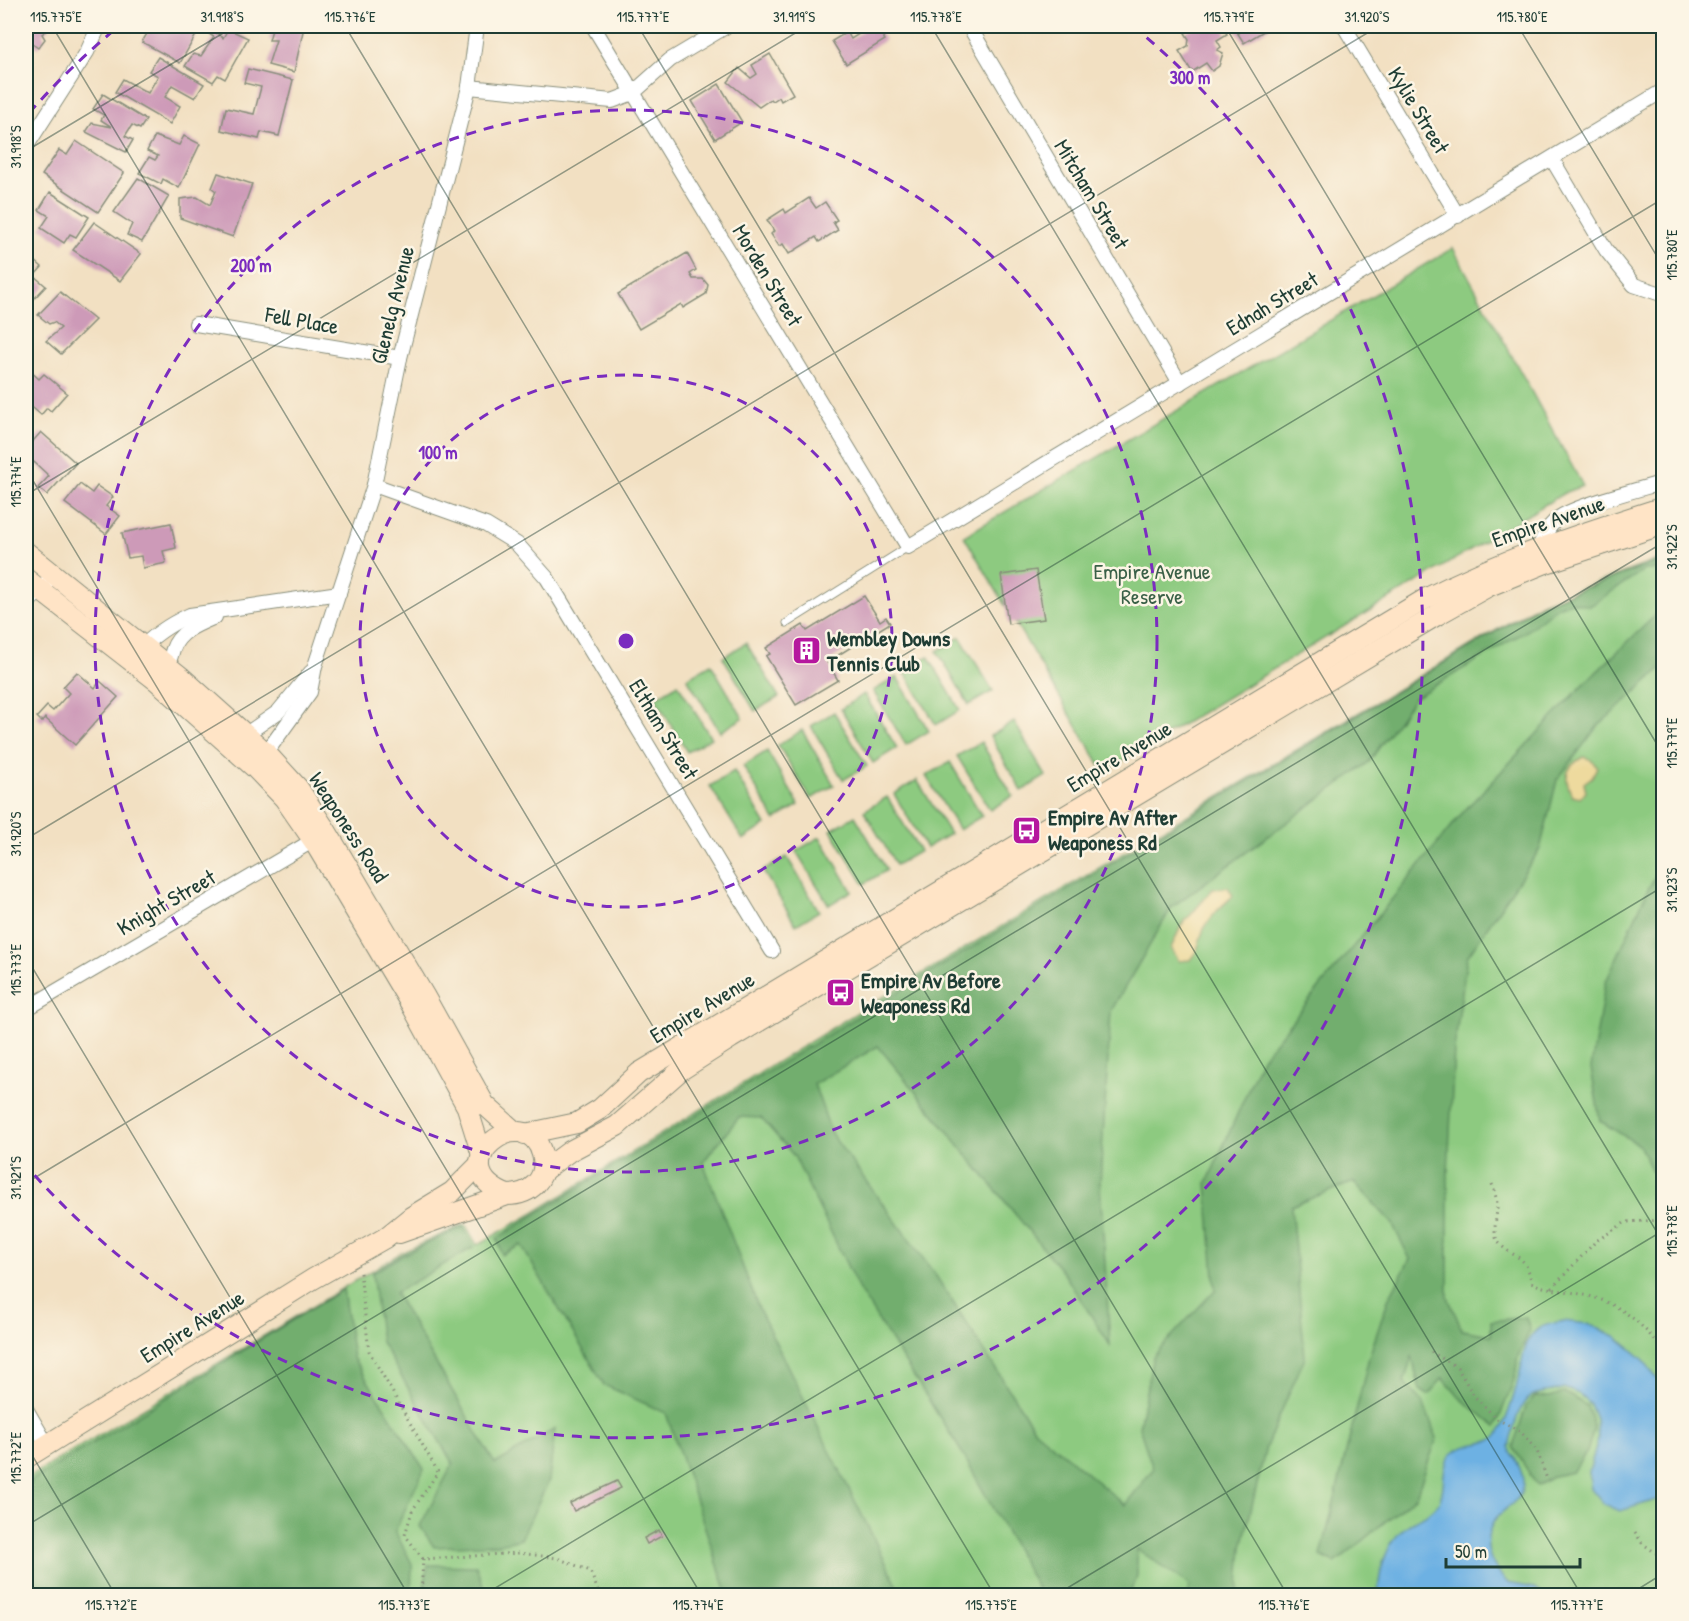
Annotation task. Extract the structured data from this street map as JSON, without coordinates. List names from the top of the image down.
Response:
{
  "streets": {
    "main road": ["Empire Avenue", "Weaponess Road"],
    "street": [
      "Kylie Street",
      "Mitcham Street",
      "Morden Street",
      "Ednah Street",
      "Glenelg Avenue",
      "Fell Place",
      "Eltham Street",
      "Knight Street"
    ]
  },
  "crossings": [
    ["Kylie Street", "Ednah Street"],
    ["Mitcham Street", "Ednah Street"],
    ["Morden Street", "Ednah Street"],
    ["Glenelg Avenue", "Fell Place"],
    ["Glenelg Avenue", "Eltham Street"],
    ["Glenelg Avenue", "Weaponess Road"],
    ["Empire Avenue", "Weaponess Road"],
    ["Weaponess Road", "Knight Street"]
  ],
  "parks": ["Empire Avenue Reserve"],
  "places": {
    "building": ["Wembley Downs Tennis Club"],
    "bus stop": ["Empire Av After Weaponess Rd", "Empire Av Before Weaponess Rd"]
  },
  "scale_bar": "50 m",
  "coordinates": [
    "115.775°E",
    "31.918°S",
    "115.776°E",
    "115.777°E",
    "31.919°S",
    "115.778°E",
    "115.779°E",
    "31.920°S",
    "115.780°E",
    "115.774°E",
    "31.922°S",
    "31.923°S",
    "115.773°E",
    "31.921°S",
    "115.772°E"
  ],
  "rings": ["300 m", "200 m", "100 m"]
}
